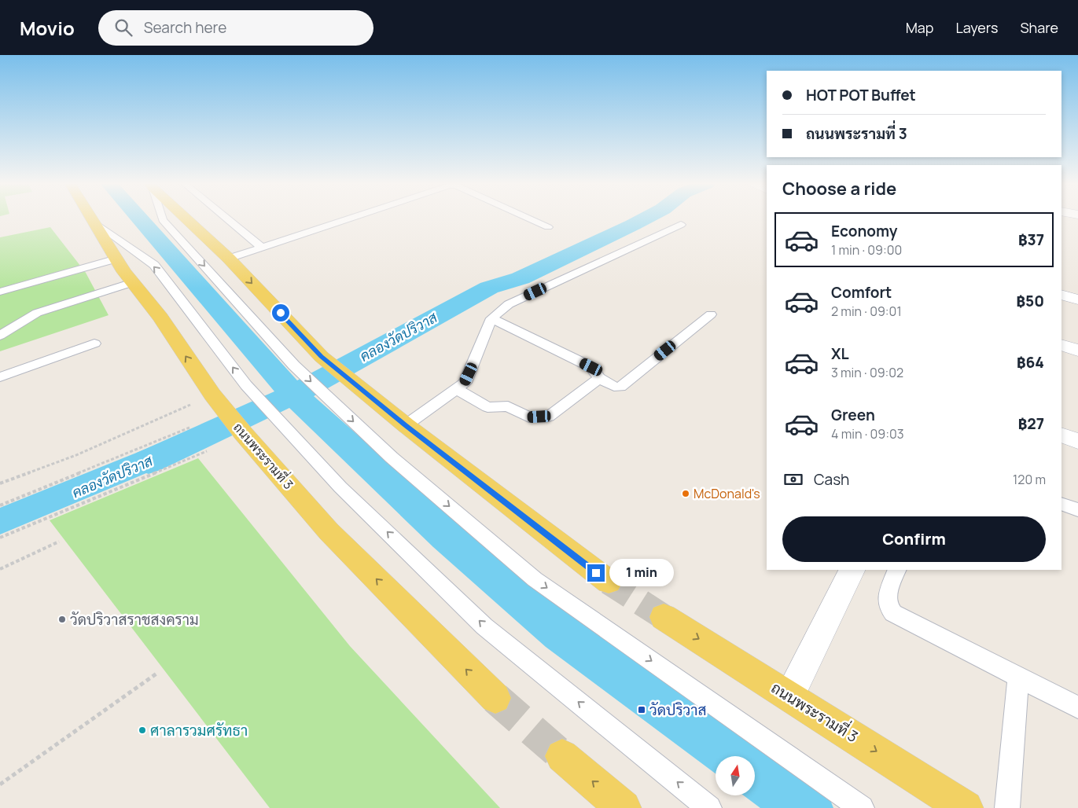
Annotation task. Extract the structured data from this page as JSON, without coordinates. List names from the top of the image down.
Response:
{
  "streets": {
    "main road": ["ถนนพระรามที่ 3"]
  },
  "water": ["คลองวัดปริวาส"],
  "places": {
    "other": ["McDonald's", "วัดปริวาสราชสงคราม", "ศาลารวมศรัทธา"],
    "transit": ["วัดปริวาส"]
  },
  "north": "top",
  "page": {
    "header": "Movio",
    "search": "Search here",
    "nav": ["Map", "Layers", "Share"],
    "banner": ["HOT POT Buffet", "ถนนพระรามที่ 3"],
    "heading": "Choose a ride",
    "list": [
      {
        "name": "Economy",
        "note": "1 min · 09:00",
        "value": "฿37"
      },
      {
        "name": "Comfort",
        "note": "2 min · 09:01",
        "value": "฿50"
      },
      {
        "name": "XL",
        "note": "3 min · 09:02",
        "value": "฿64"
      },
      {
        "name": "Green",
        "note": "4 min · 09:03",
        "value": "฿27"
      }
    ],
    "pay": ["Cash", "120 m"],
    "buttons": "Confirm",
    "bubble": "1 min"
  }
}
